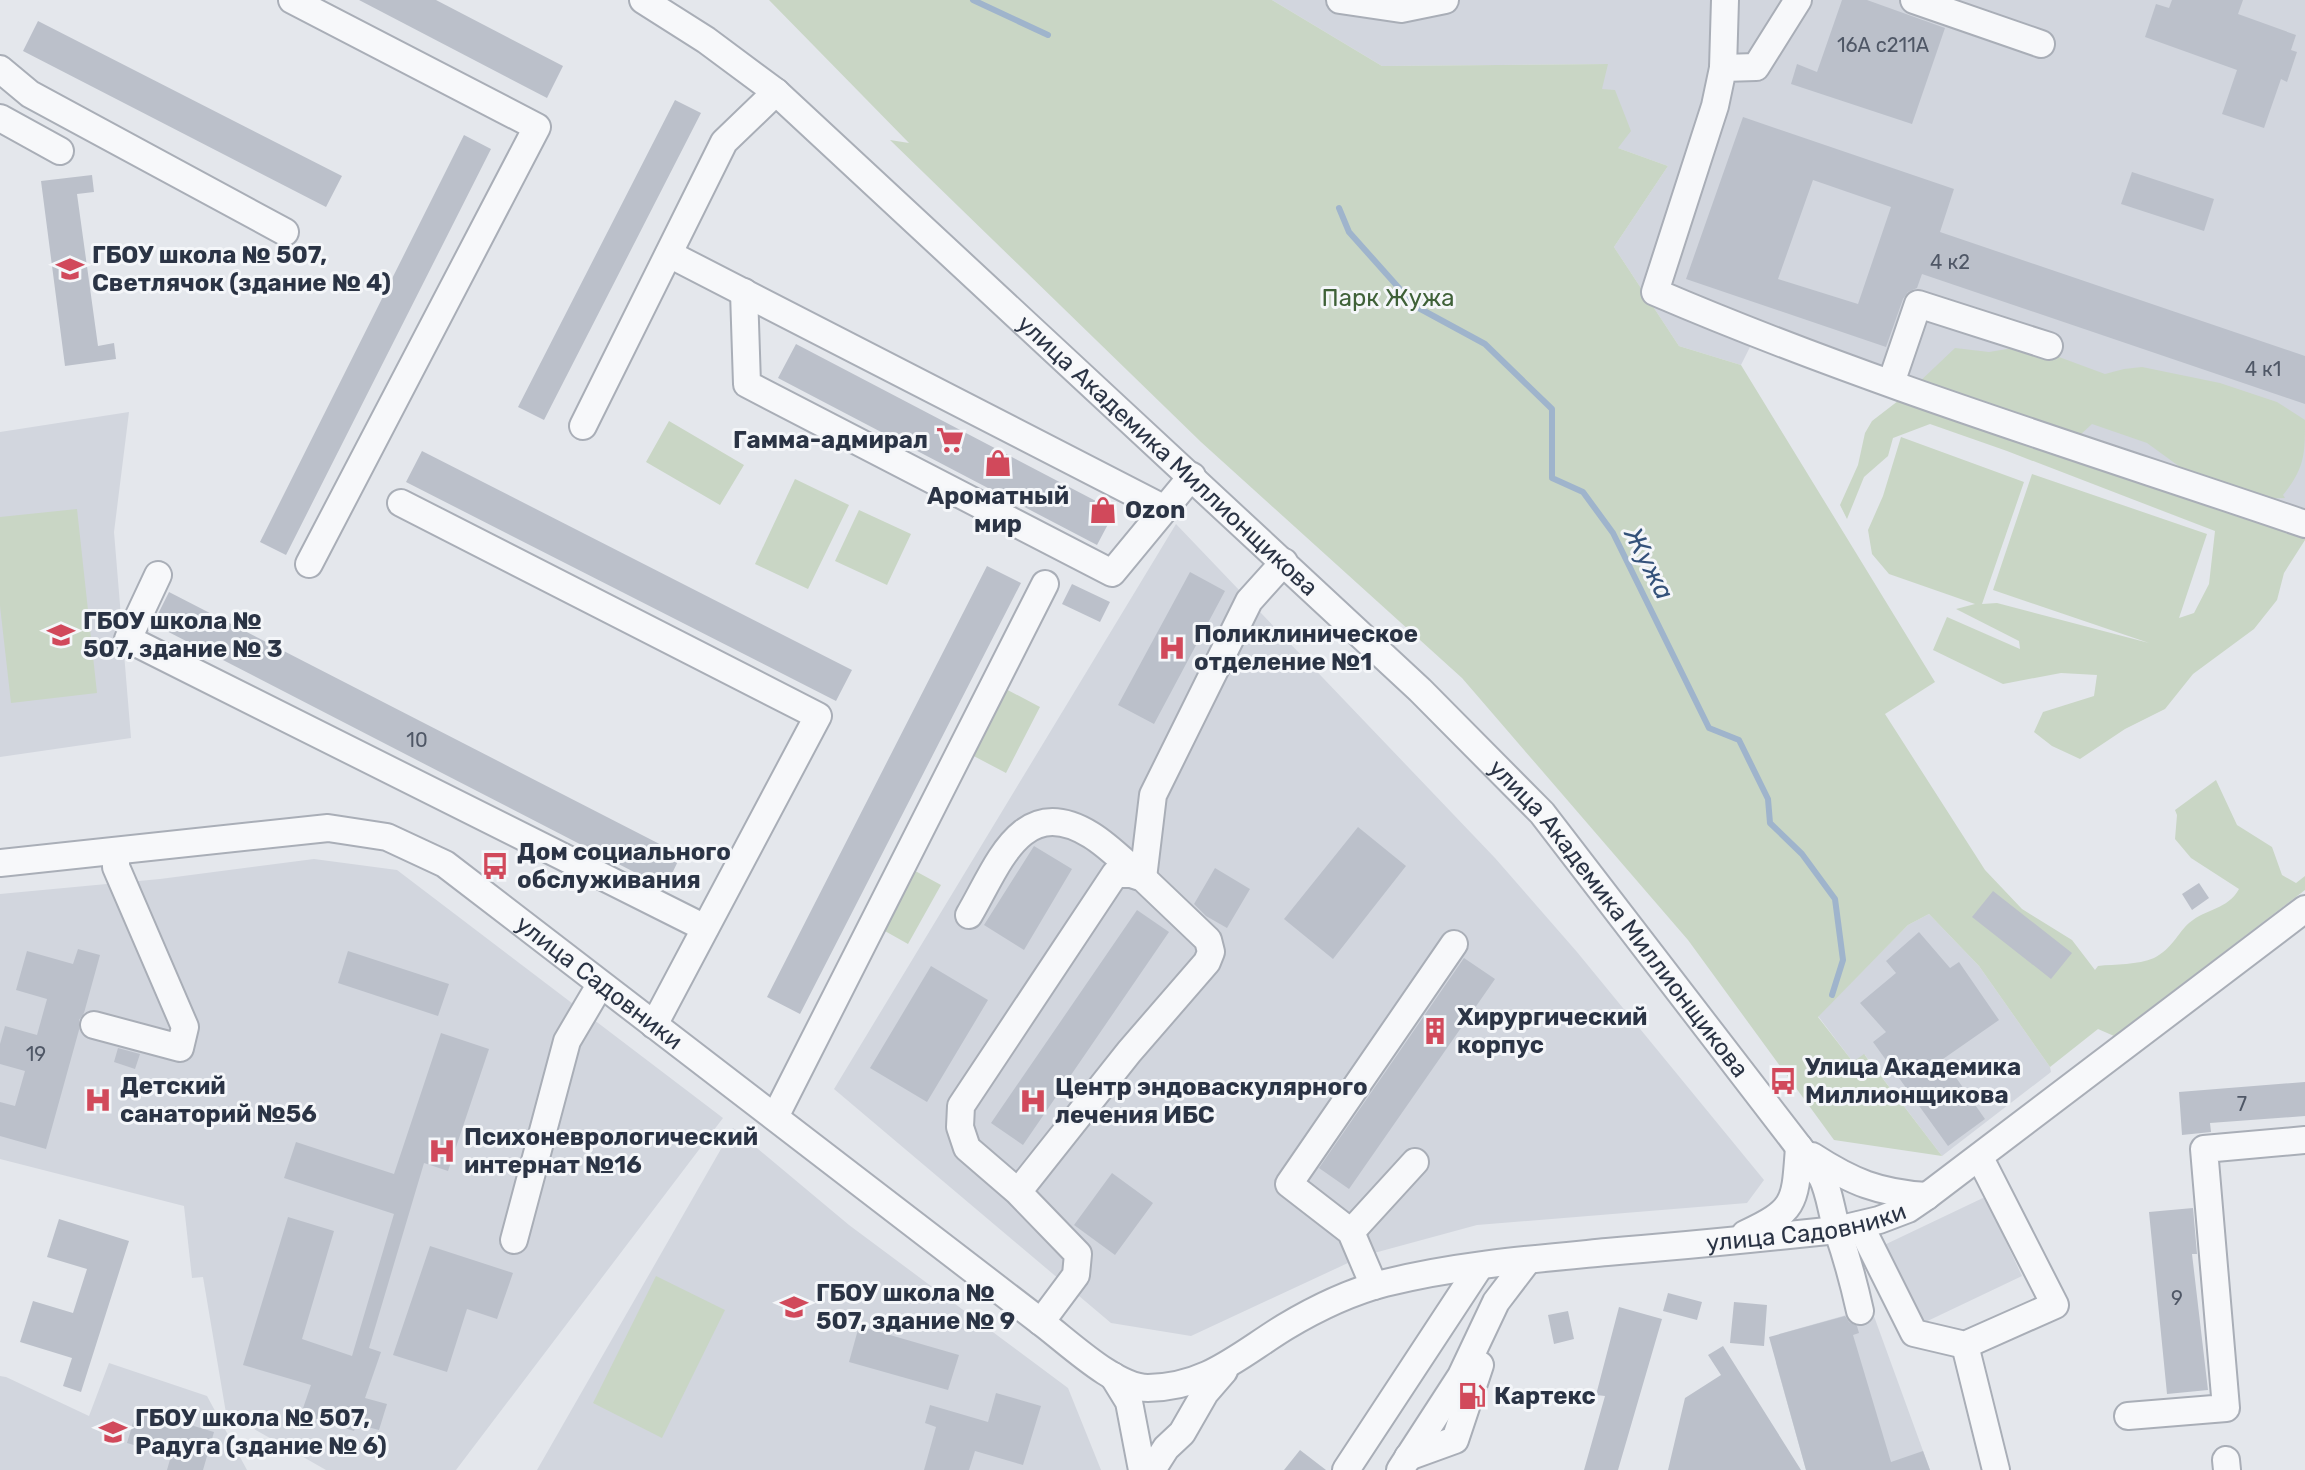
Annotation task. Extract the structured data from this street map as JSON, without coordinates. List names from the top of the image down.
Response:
{
  "streets": {
    "street": ["улица Академика Миллионщикова", "улица Садовники"]
  },
  "crossings": [
    ["улица Академика Миллионщикова", "улица Садовники"]
  ],
  "water": ["Жужа"],
  "parks": ["Парк Жужа"],
  "places": {
    "school or university": [
      "ГБОУ школа № 507, Светлячок (здание № 4)",
      "ГБОУ школа № 507, здание № 3",
      "ГБОУ школа № 507, здание № 9",
      "ГБОУ школа № 507, Радуга (здание № 6)"
    ],
    "supermarket": ["Гамма-адмирал"],
    "shop": ["Ароматный мир", "Ozon"],
    "hospital": [
      "Поликлиническое отделение №1",
      "Детский санаторий №56",
      "Центр эндоваскулярного лечения ИБС",
      "Психоневрологический интернат №16"
    ],
    "bus stop": ["Дом социального обслуживания", "Улица Академика Миллионщикова"],
    "building": ["Хирургический корпус"],
    "fuel station": ["Картекс"]
  },
  "house_numbers": [
    "16А с211А",
    "4 к2",
    "4 к1",
    "10",
    "19",
    "7",
    "9"
  ]
}
